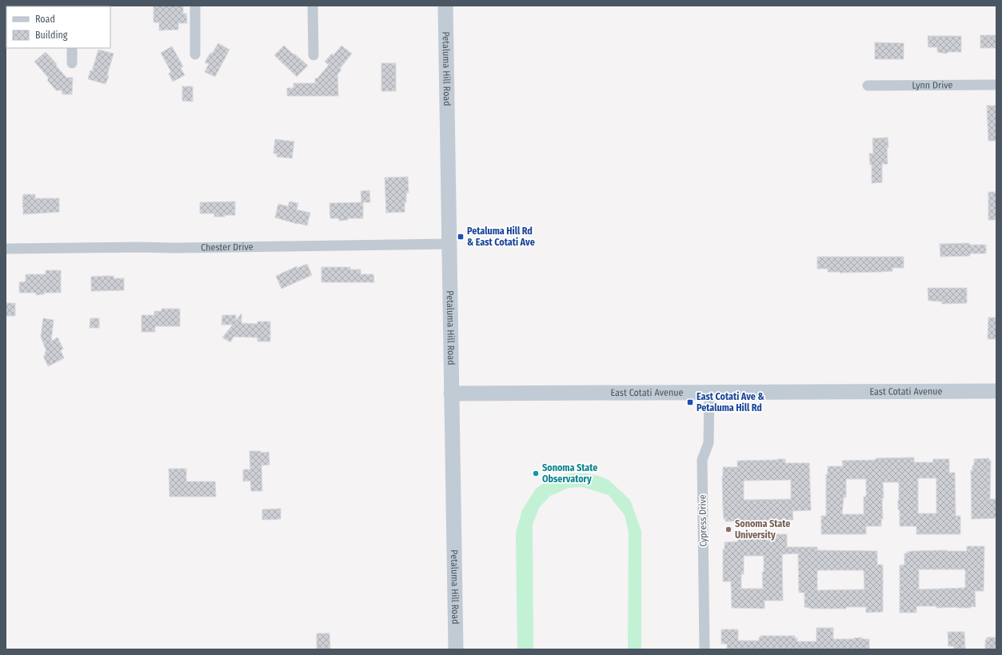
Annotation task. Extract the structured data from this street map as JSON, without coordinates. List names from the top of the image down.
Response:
{
  "streets": {
    "main road": ["Petaluma Hill Road", "East Cotati Avenue"],
    "street": ["Lynn Drive", "Chester Drive", "Cypress Drive"]
  },
  "crossings": [
    ["Petaluma Hill Road", "Chester Drive"],
    ["Petaluma Hill Road", "East Cotati Avenue"],
    ["East Cotati Avenue", "Cypress Drive"]
  ],
  "places": {
    "transit": ["Petaluma Hill Rd & East Cotati Ave", "East Cotati Ave & Petaluma Hill Rd"],
    "other": ["Sonoma State Observatory", "Sonoma State University"]
  },
  "legend": ["Road", "Building"]
}
